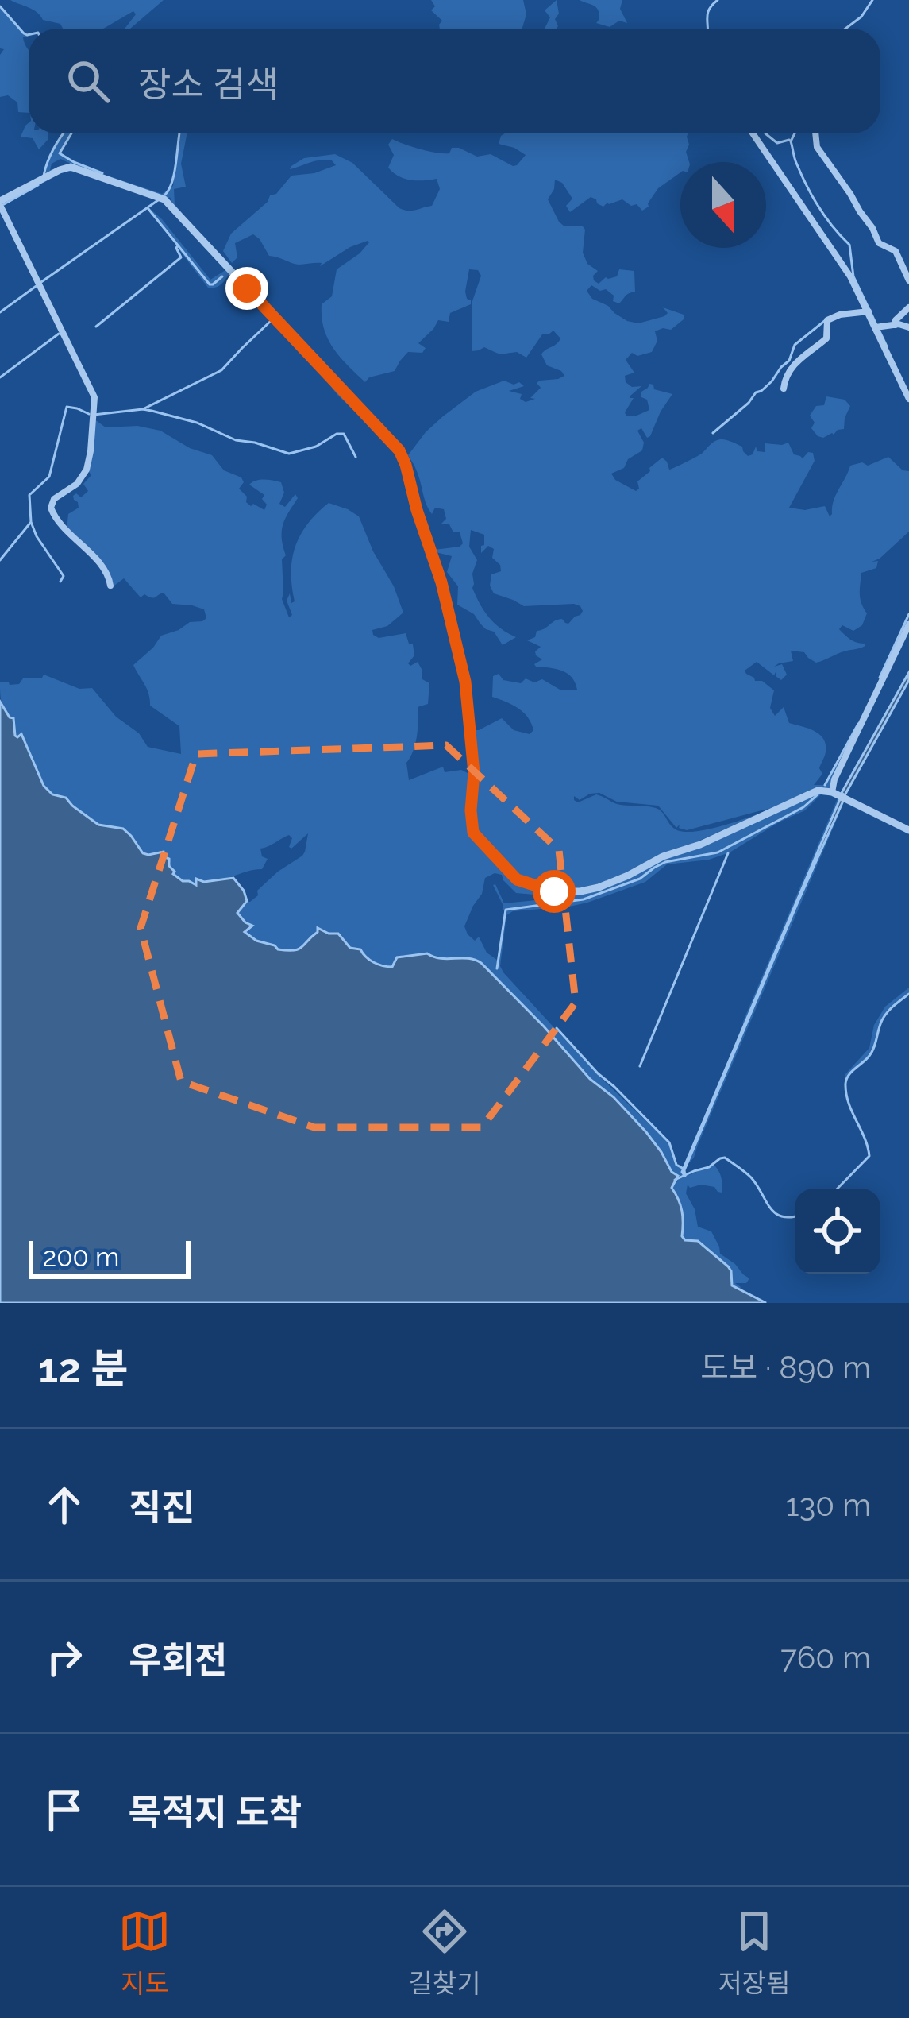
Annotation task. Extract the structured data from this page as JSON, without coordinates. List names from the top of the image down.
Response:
{
  "scale_bar": "200 m",
  "north": "bottom",
  "page": {
    "search": "장소 검색",
    "scale": "200 m",
    "heading": ["12 분", "도보 · 890 m"],
    "list": [
      ["직진", "130 m"],
      ["우회전", "760 m"],
      "목적지 도착"
    ],
    "nav": ["지도", "길찾기", "저장됨"]
  }
}
